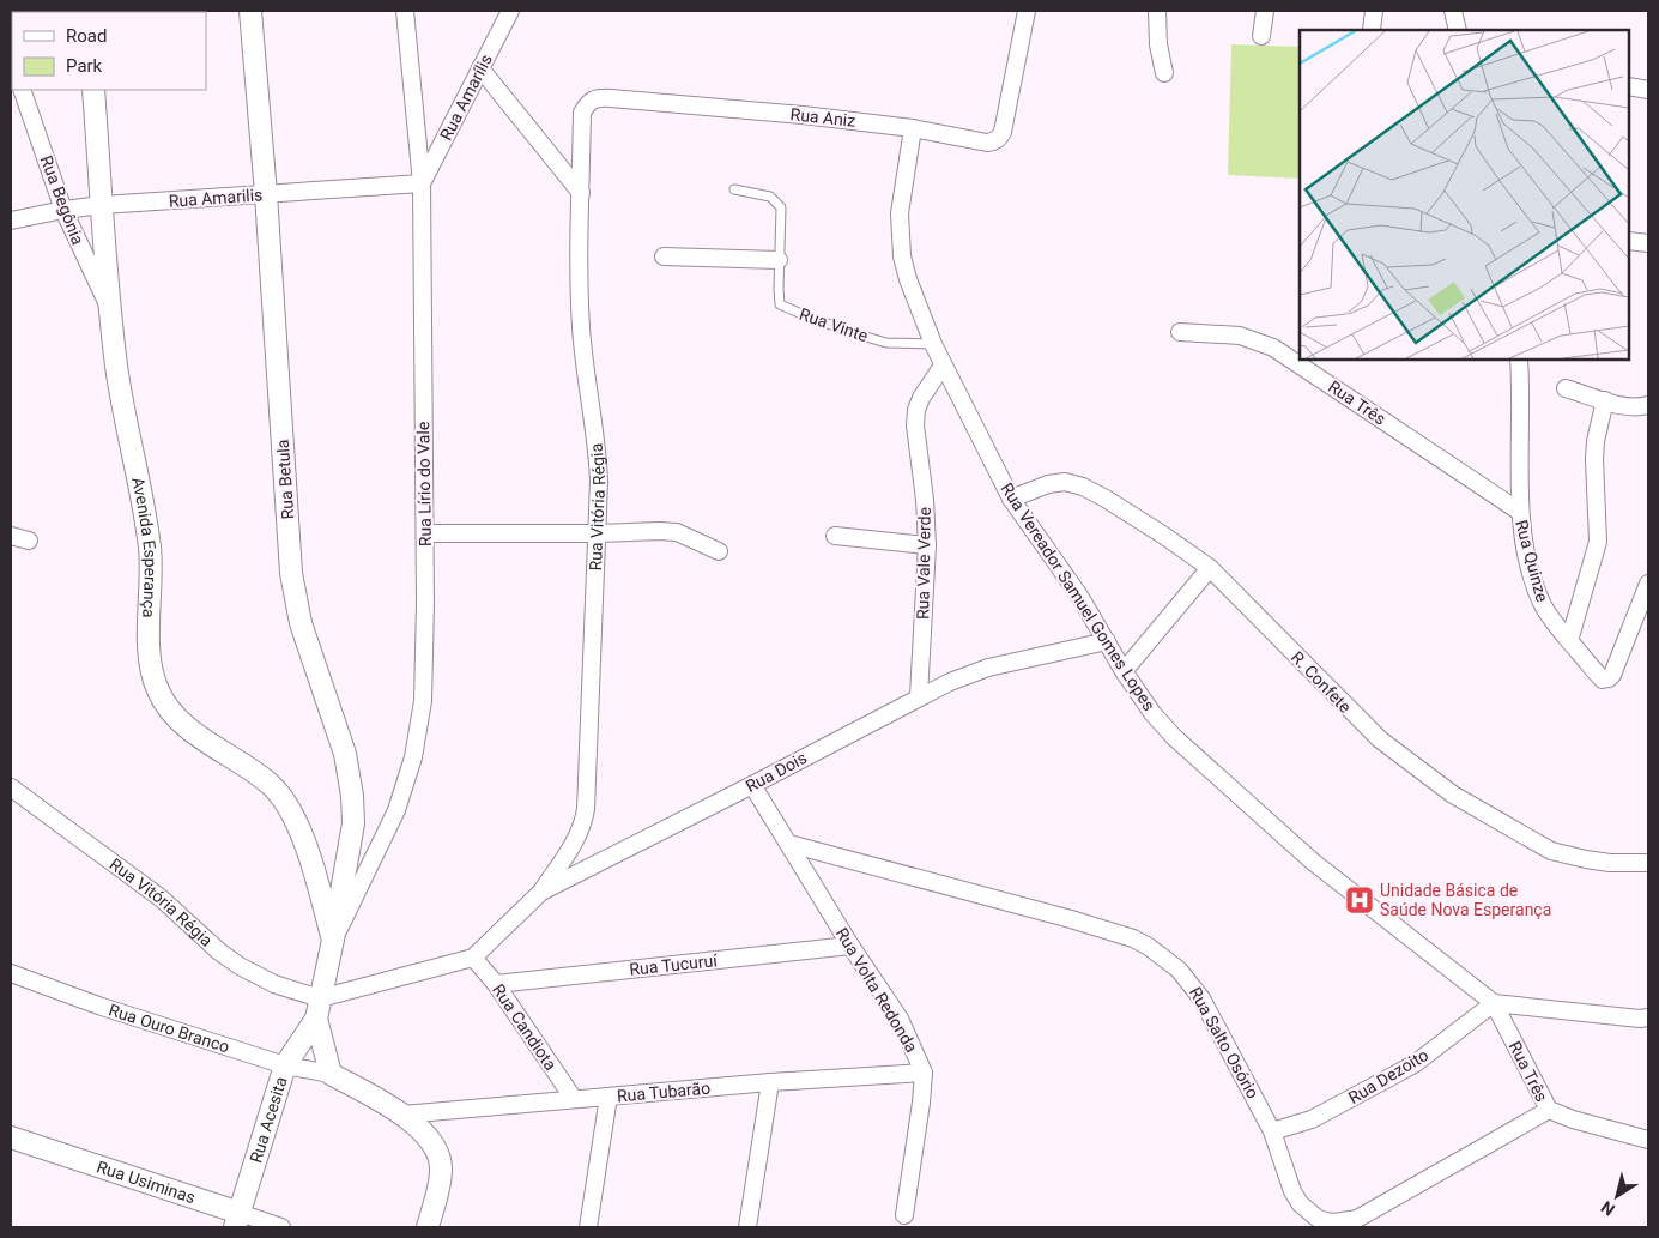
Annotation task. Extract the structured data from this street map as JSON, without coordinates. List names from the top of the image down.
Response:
{
  "streets": {
    "street": [
      "Rua Amarílis",
      "Rua Aniz",
      "Rua Amarilis",
      "Rua Begônia",
      "Rua Três",
      "Rua Betula",
      "Rua Lírio do Vale",
      "Rua Vitória Régia",
      "Avenida Esperança",
      "Rua Quinze",
      "Rua Vale Verde",
      "Rua Vereador Samuel Gomes Lopes",
      "R. Confete",
      "Rua Dois",
      "Rua Tucuruí",
      "Rua Volta Redonda",
      "Rua Candiota",
      "Rua Ouro Branco",
      "Rua Salto Osório",
      "Rua Dezoito",
      "Rua Tubarão",
      "Rua Acesita",
      "Rua Usiminas"
    ],
    "lane": ["Rua Vinte"]
  },
  "crossings": [
    ["Rua Amarílis", "Rua Amarilis"],
    ["Rua Amarílis", "Rua Lírio do Vale"],
    ["Rua Aniz", "Rua Vitória Régia"],
    ["Rua Aniz", "Rua Vereador Samuel Gomes Lopes"],
    ["Rua Amarilis", "Rua Begônia"],
    ["Rua Amarilis", "Rua Betula"],
    ["Rua Amarilis", "Rua Lírio do Vale"],
    ["Rua Amarilis", "Avenida Esperança"],
    ["Rua Begônia", "Avenida Esperança"],
    ["Rua Vinte", "Rua Vereador Samuel Gomes Lopes"],
    ["Rua Três", "Rua Quinze"],
    ["Rua Três", "Rua Vereador Samuel Gomes Lopes"],
    ["Rua Três", "Rua Salto Osório"],
    ["Rua Três", "Rua Dezoito"],
    ["Rua Betula", "Rua Lírio do Vale"],
    ["Rua Betula", "Avenida Esperança"],
    ["Rua Lírio do Vale", "Avenida Esperança"],
    ["Rua Vitória Régia", "Rua Dois"],
    ["Rua Vale Verde", "Rua Vereador Samuel Gomes Lopes"],
    ["Rua Vale Verde", "Rua Dois"],
    ["Rua Vereador Samuel Gomes Lopes", "R. Confete"],
    ["Rua Vereador Samuel Gomes Lopes", "Rua Dois"],
    ["Rua Vereador Samuel Gomes Lopes", "Rua Dezoito"],
    ["Rua Dois", "Rua Volta Redonda"],
    ["Rua Dois", "Rua Candiota"],
    ["Rua Tucuruí", "Rua Volta Redonda"],
    ["Rua Tucuruí", "Rua Candiota"],
    ["Rua Volta Redonda", "Rua Salto Osório"],
    ["Rua Volta Redonda", "Rua Tubarão"],
    ["Rua Candiota", "Rua Tubarão"],
    ["Rua Ouro Branco", "Rua Tubarão"],
    ["Rua Ouro Branco", "Rua Acesita"],
    ["Rua Salto Osório", "Rua Dezoito"],
    ["Rua Acesita", "Rua Usiminas"]
  ],
  "places": {
    "hospital": ["Unidade Básica de Saúde Nova Esperança"]
  },
  "legend": ["Road", "Park"],
  "north": "bottom left"
}
